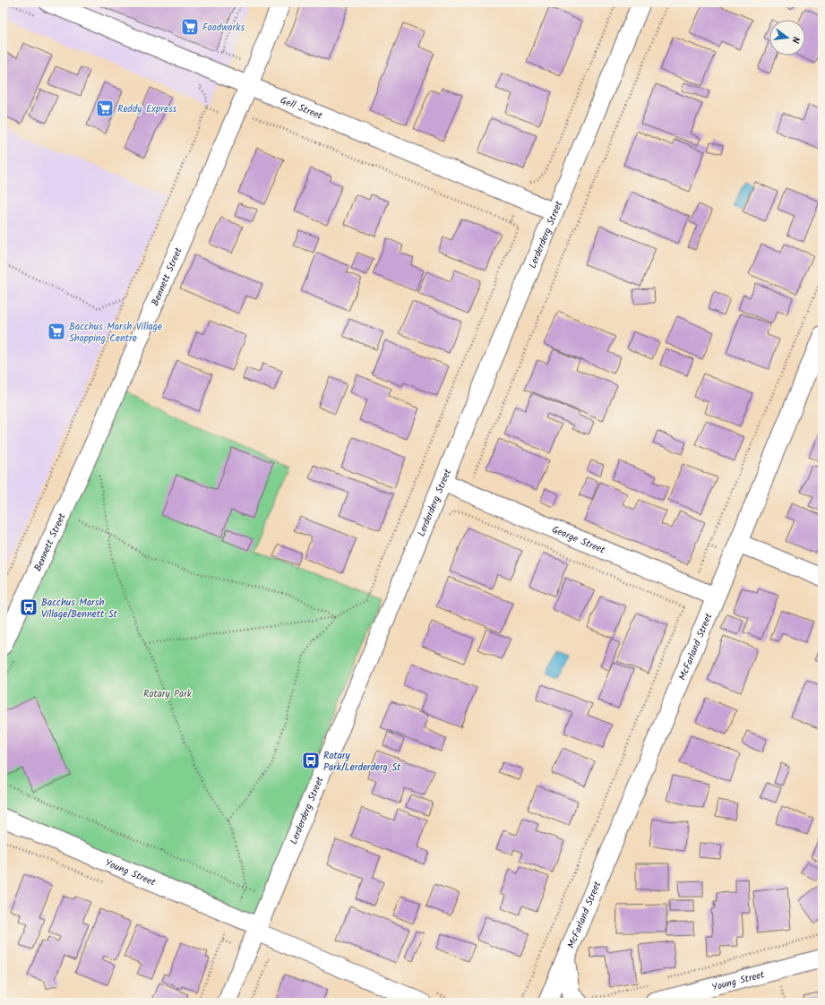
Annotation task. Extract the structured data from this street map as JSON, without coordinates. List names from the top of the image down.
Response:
{
  "streets": {
    "street": [
      "Gell Street",
      "Lerderderg Street",
      "Bennett Street",
      "George Street",
      "McFarland Street",
      "Young Street"
    ]
  },
  "crossings": [
    ["Gell Street", "Lerderderg Street"],
    ["Gell Street", "Bennett Street"],
    ["Lerderderg Street", "George Street"],
    ["Lerderderg Street", "Young Street"],
    ["George Street", "McFarland Street"]
  ],
  "parks": ["Rotary Park"],
  "places": {
    "supermarket": ["Foodworks", "Reddy Express", "Bacchus Marsh Village Shopping Centre"],
    "bus stop": ["Bacchus Marsh Village/Bennett St", "Rotary Park/Lerderderg St"]
  },
  "north": "right"
}
